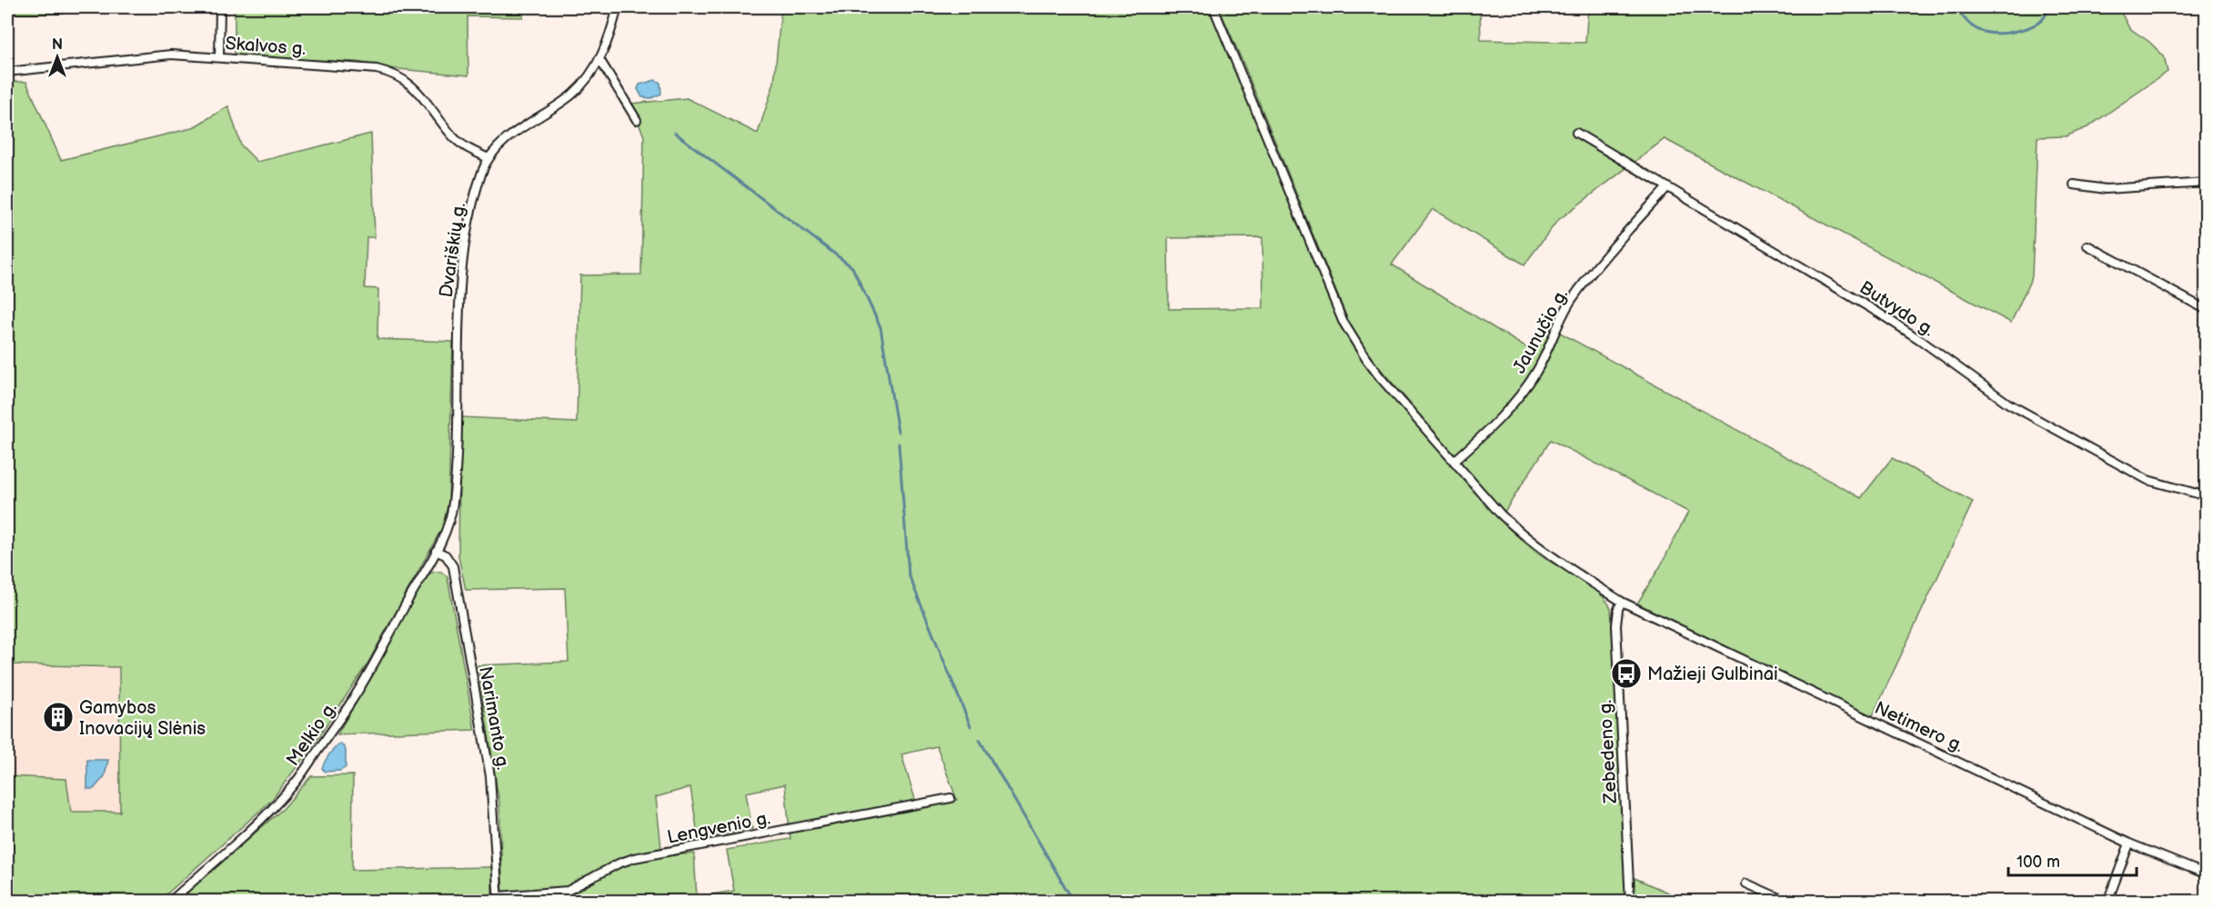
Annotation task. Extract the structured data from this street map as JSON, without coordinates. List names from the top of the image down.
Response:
{
  "streets": {
    "street": [
      "Skalvos g.",
      "Dvariškių g.",
      "Butvydo g.",
      "Jaunučio g.",
      "Narimanto g.",
      "Netimero g.",
      "Melkio g.",
      "Zebedeno g.",
      "Lengvenio g."
    ]
  },
  "crossings": [
    ["Skalvos g.", "Dvariškių g."],
    ["Dvariškių g.", "Narimanto g."],
    ["Dvariškių g.", "Melkio g."],
    ["Butvydo g.", "Jaunučio g."],
    ["Jaunučio g.", "Netimero g."],
    ["Narimanto g.", "Melkio g."],
    ["Narimanto g.", "Lengvenio g."],
    ["Netimero g.", "Zebedeno g."]
  ],
  "places": {
    "bus stop": ["Mažieji Gulbinai"],
    "building": ["Gamybos Inovacijų Slėnis"]
  },
  "scale_bar": "100 m",
  "north": "top"
}
